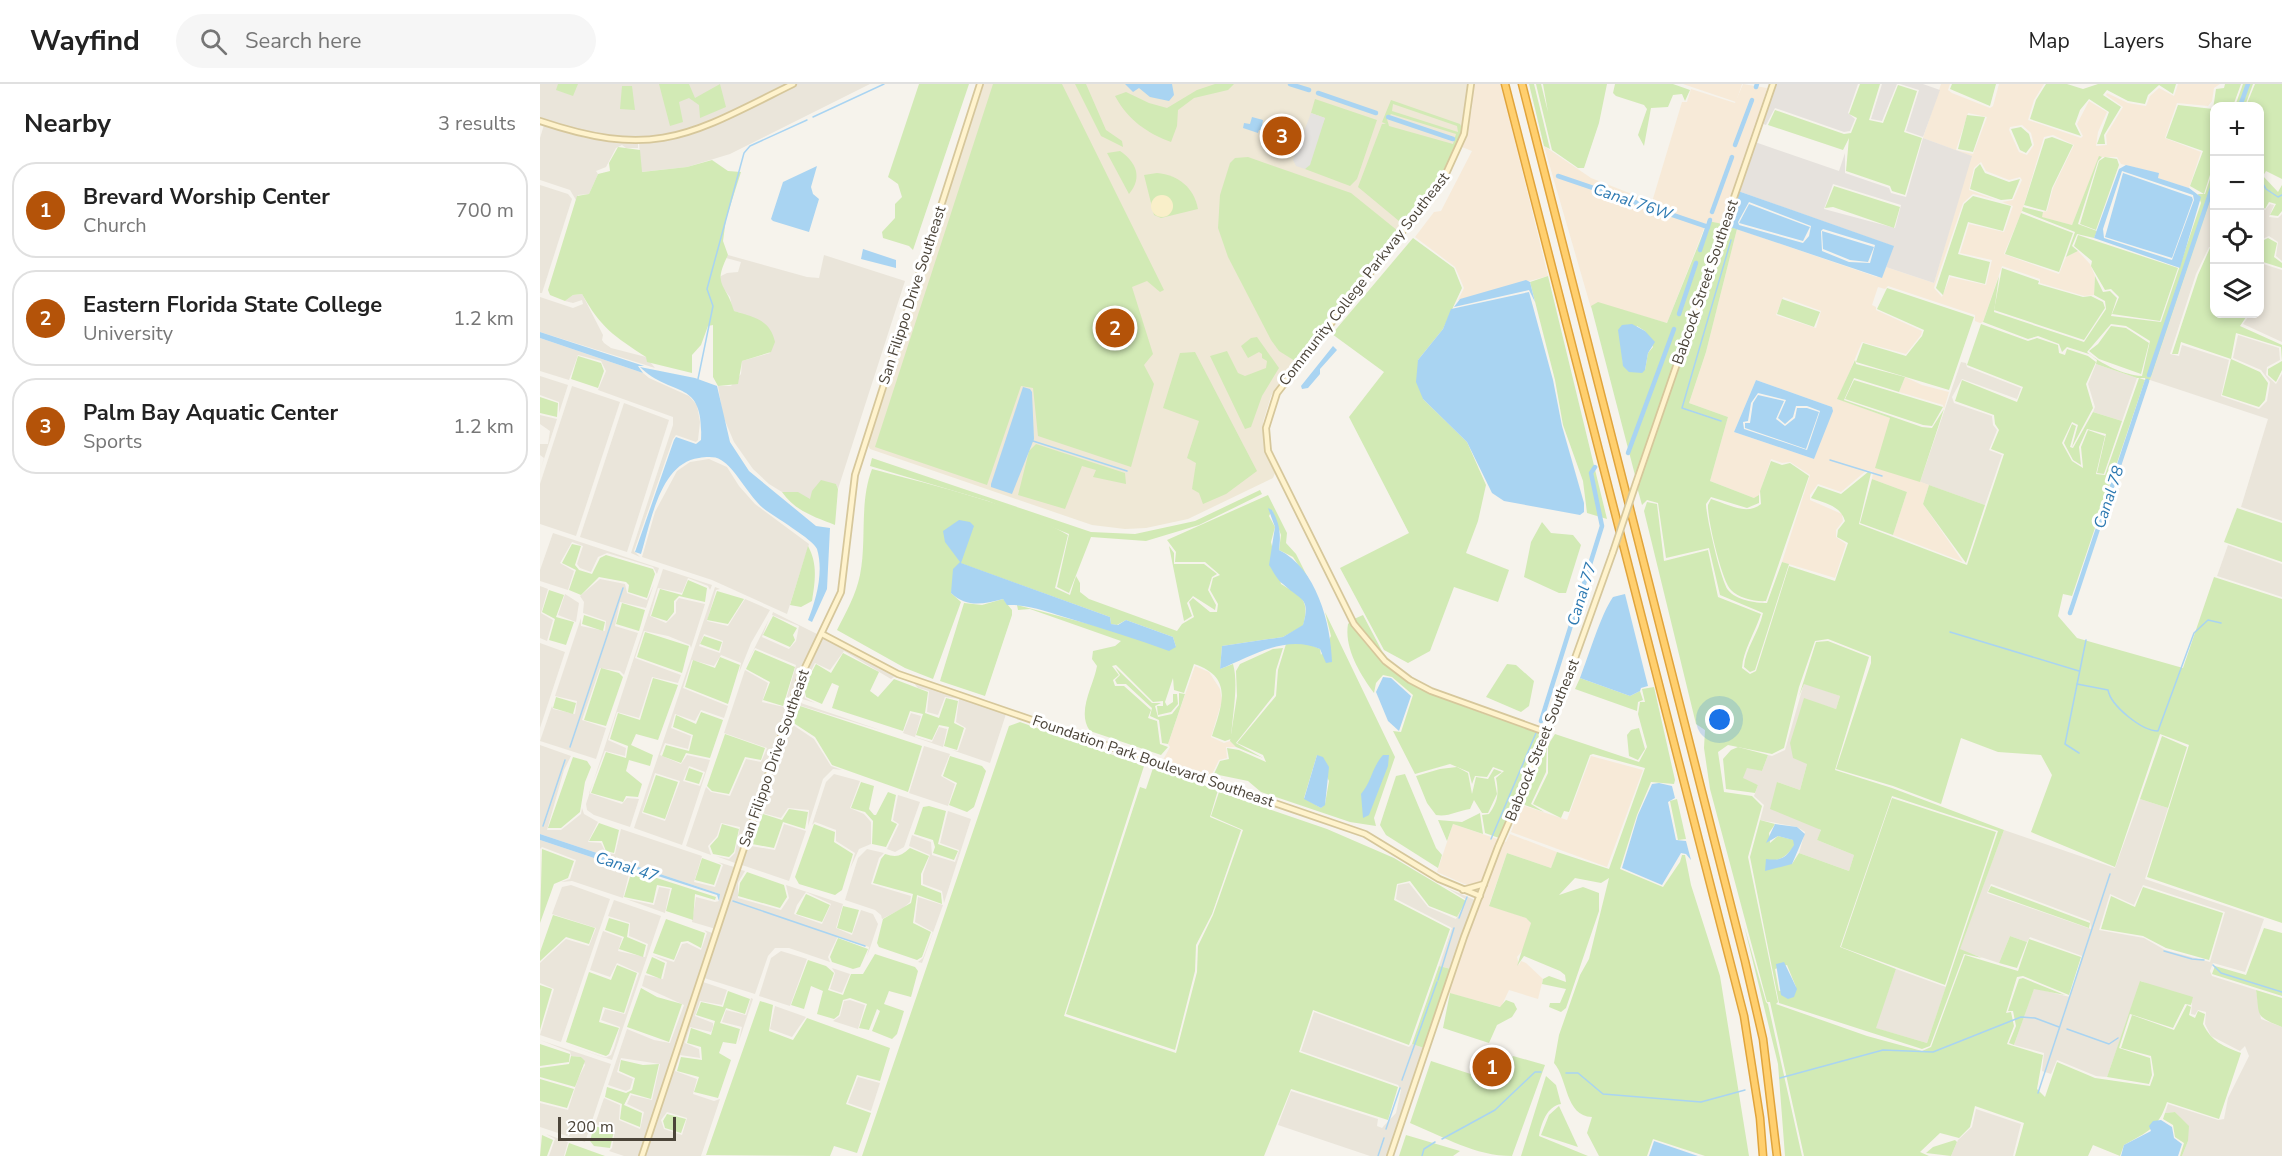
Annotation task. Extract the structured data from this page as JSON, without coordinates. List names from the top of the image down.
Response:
{
  "streets": {
    "street": [
      "Community College Parkway Southeast",
      "Babcock Street Southeast",
      "San Filippo Drive Southeast",
      "Foundation Park Boulevard Southeast"
    ]
  },
  "crossings": [
    ["Community College Parkway Southeast", "Babcock Street Southeast"],
    ["Babcock Street Southeast", "Foundation Park Boulevard Southeast"],
    ["San Filippo Drive Southeast", "Foundation Park Boulevard Southeast"]
  ],
  "water": [
    "Canal 76W",
    "Canal 78",
    "Canal 77",
    "Canal 47"
  ],
  "scale_bar": "200 m",
  "page": {
    "header": "Wayfind",
    "search": "Search here",
    "nav": ["Map", "Layers", "Share"],
    "heading": ["Nearby", "3 results"],
    "map_buttons": ["+", "−"],
    "pins": ["3", "2", "1"],
    "list": [
      {
        "mark": "1",
        "name": "Brevard Worship Center",
        "note": "Church",
        "value": "700 m"
      },
      {
        "mark": "2",
        "name": "Eastern Florida State College",
        "note": "University",
        "value": "1.2 km"
      },
      {
        "mark": "3",
        "name": "Palm Bay Aquatic Center",
        "note": "Sports",
        "value": "1.2 km"
      }
    ],
    "scale": "200 m"
  }
}
